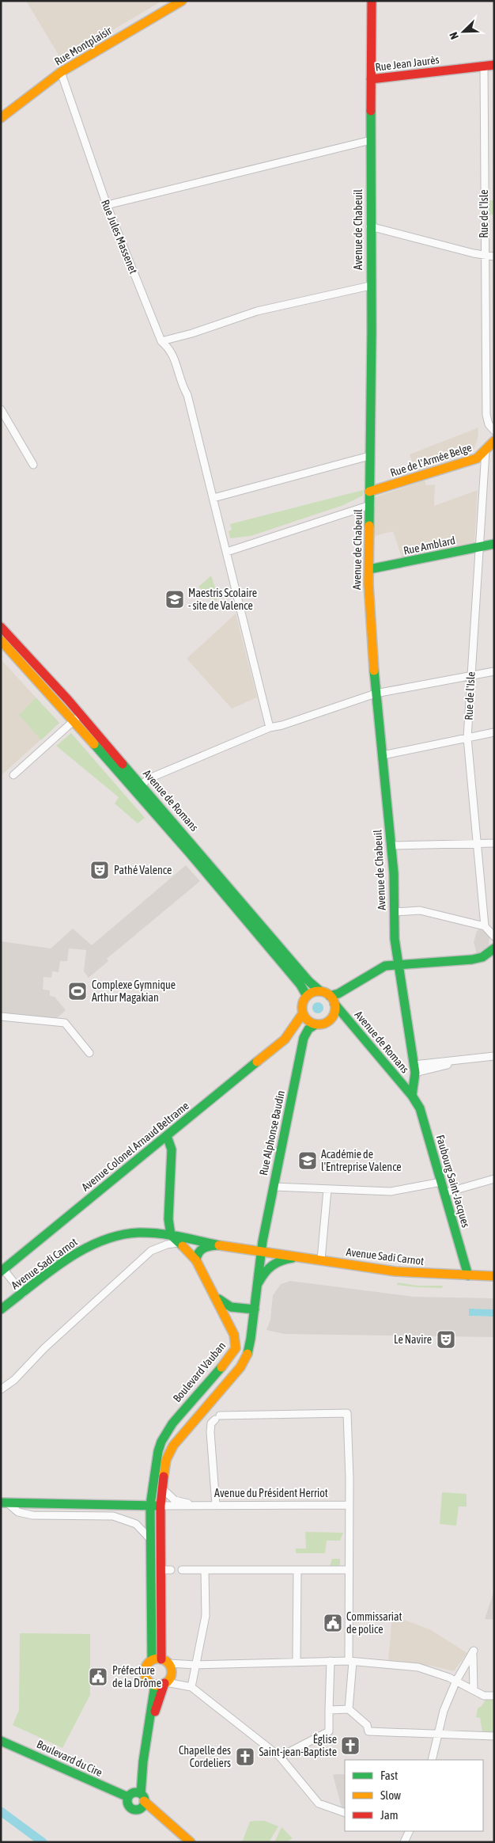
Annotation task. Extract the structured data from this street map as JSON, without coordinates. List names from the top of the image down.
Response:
{
  "streets": {
    "main road": [
      "Rue Montplaisir",
      "Rue Jean Jaurès",
      "Avenue de Chabeuil",
      "Rue de l'Armée Belge",
      "Rue Amblard",
      "Avenue de Romans",
      "Rue Alphonse Baudin",
      "Avenue Colonel Arnaud Beltrame",
      "Faubourg Saint-Jacques",
      "Avenue Sadi Carnot",
      "Boulevard Vauban",
      "Boulevard du Cire"
    ],
    "street": ["Rue de l'Isle", "Rue Jules Massenet", "Avenue du Président Herriot"]
  },
  "crossings": [
    ["Rue Montplaisir", "Rue Jules Massenet"],
    ["Rue Jean Jaurès", "Rue de l'Isle"],
    ["Rue Jean Jaurès", "Avenue de Chabeuil"],
    ["Rue de l'Isle", "Rue de l'Armée Belge"],
    ["Rue de l'Isle", "Rue Amblard"],
    ["Avenue de Chabeuil", "Rue de l'Armée Belge"],
    ["Avenue de Chabeuil", "Rue Amblard"],
    ["Avenue de Chabeuil", "Avenue de Romans"],
    ["Avenue de Chabeuil", "Faubourg Saint-Jacques"],
    ["Avenue de Romans", "Rue Alphonse Baudin"],
    ["Avenue de Romans", "Avenue Colonel Arnaud Beltrame"],
    ["Avenue de Romans", "Faubourg Saint-Jacques"],
    ["Rue Alphonse Baudin", "Avenue Colonel Arnaud Beltrame"],
    ["Rue Alphonse Baudin", "Avenue Sadi Carnot"],
    ["Faubourg Saint-Jacques", "Avenue Sadi Carnot"],
    ["Avenue Sadi Carnot", "Boulevard Vauban"]
  ],
  "places": {
    "school or university": ["Maestris Scolaire - site de Valence", "Académie de l'Entreprise Valence"],
    "theatre": ["Pathé Valence", "Le Navire"],
    "sports": ["Complexe Gymnique Arthur Magakian"],
    "public building": ["Commissariat de police", "Préfecture de la Drôme"],
    "church": ["Église Saint-jean-Baptiste", "Chapelle des Cordeliers"]
  },
  "legend": ["Fast", "Slow", "Jam"],
  "north": "bottom left"
}
